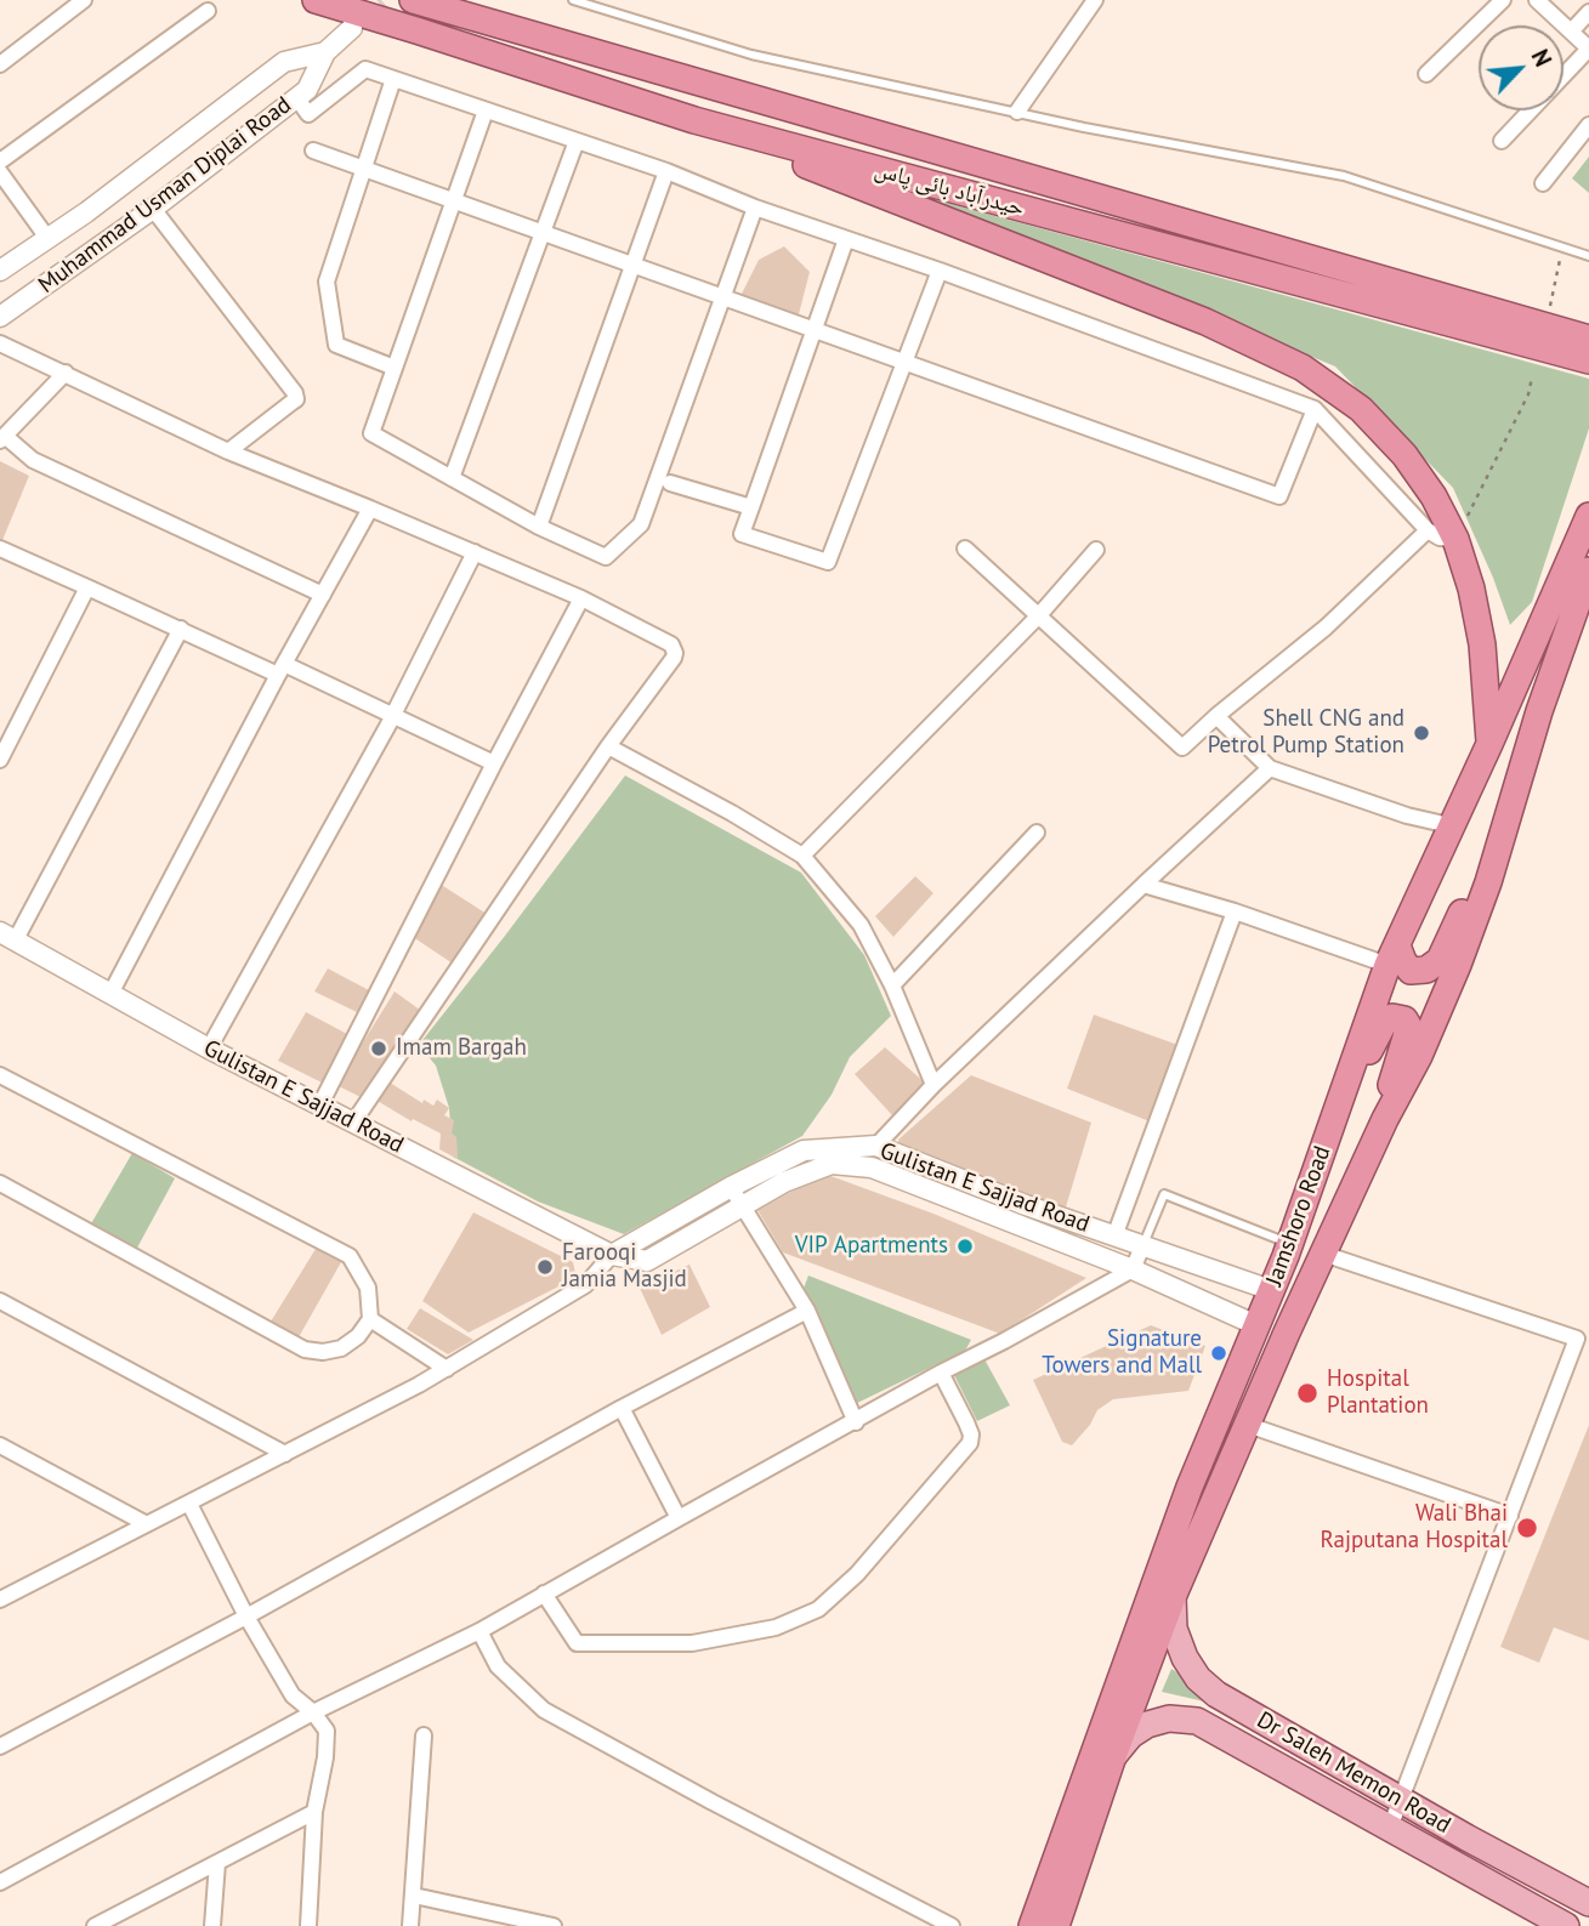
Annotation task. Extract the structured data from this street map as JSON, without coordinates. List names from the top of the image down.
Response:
{
  "streets": {
    "highway": ["حیدرآباد بائی پاس", "Jamshoro Road"],
    "main road": ["Dr Saleh Memon Road"],
    "street": ["Muhammad Usman Diplai Road", "Gulistan E Sajjad Road"]
  },
  "crossings": [
    ["Gulistan E Sajjad Road", "Jamshoro Road"],
    ["Jamshoro Road", "Dr Saleh Memon Road"]
  ],
  "places": [
    "Shell CNG and Petrol Pump Station",
    "Imam Bargah",
    "VIP Apartments",
    "Farooqi Jamia Masjid",
    "Signature Towers and Mall",
    "Hospital Plantation",
    "Wali Bhai Rajputana Hospital"
  ],
  "north": "top right"
}
